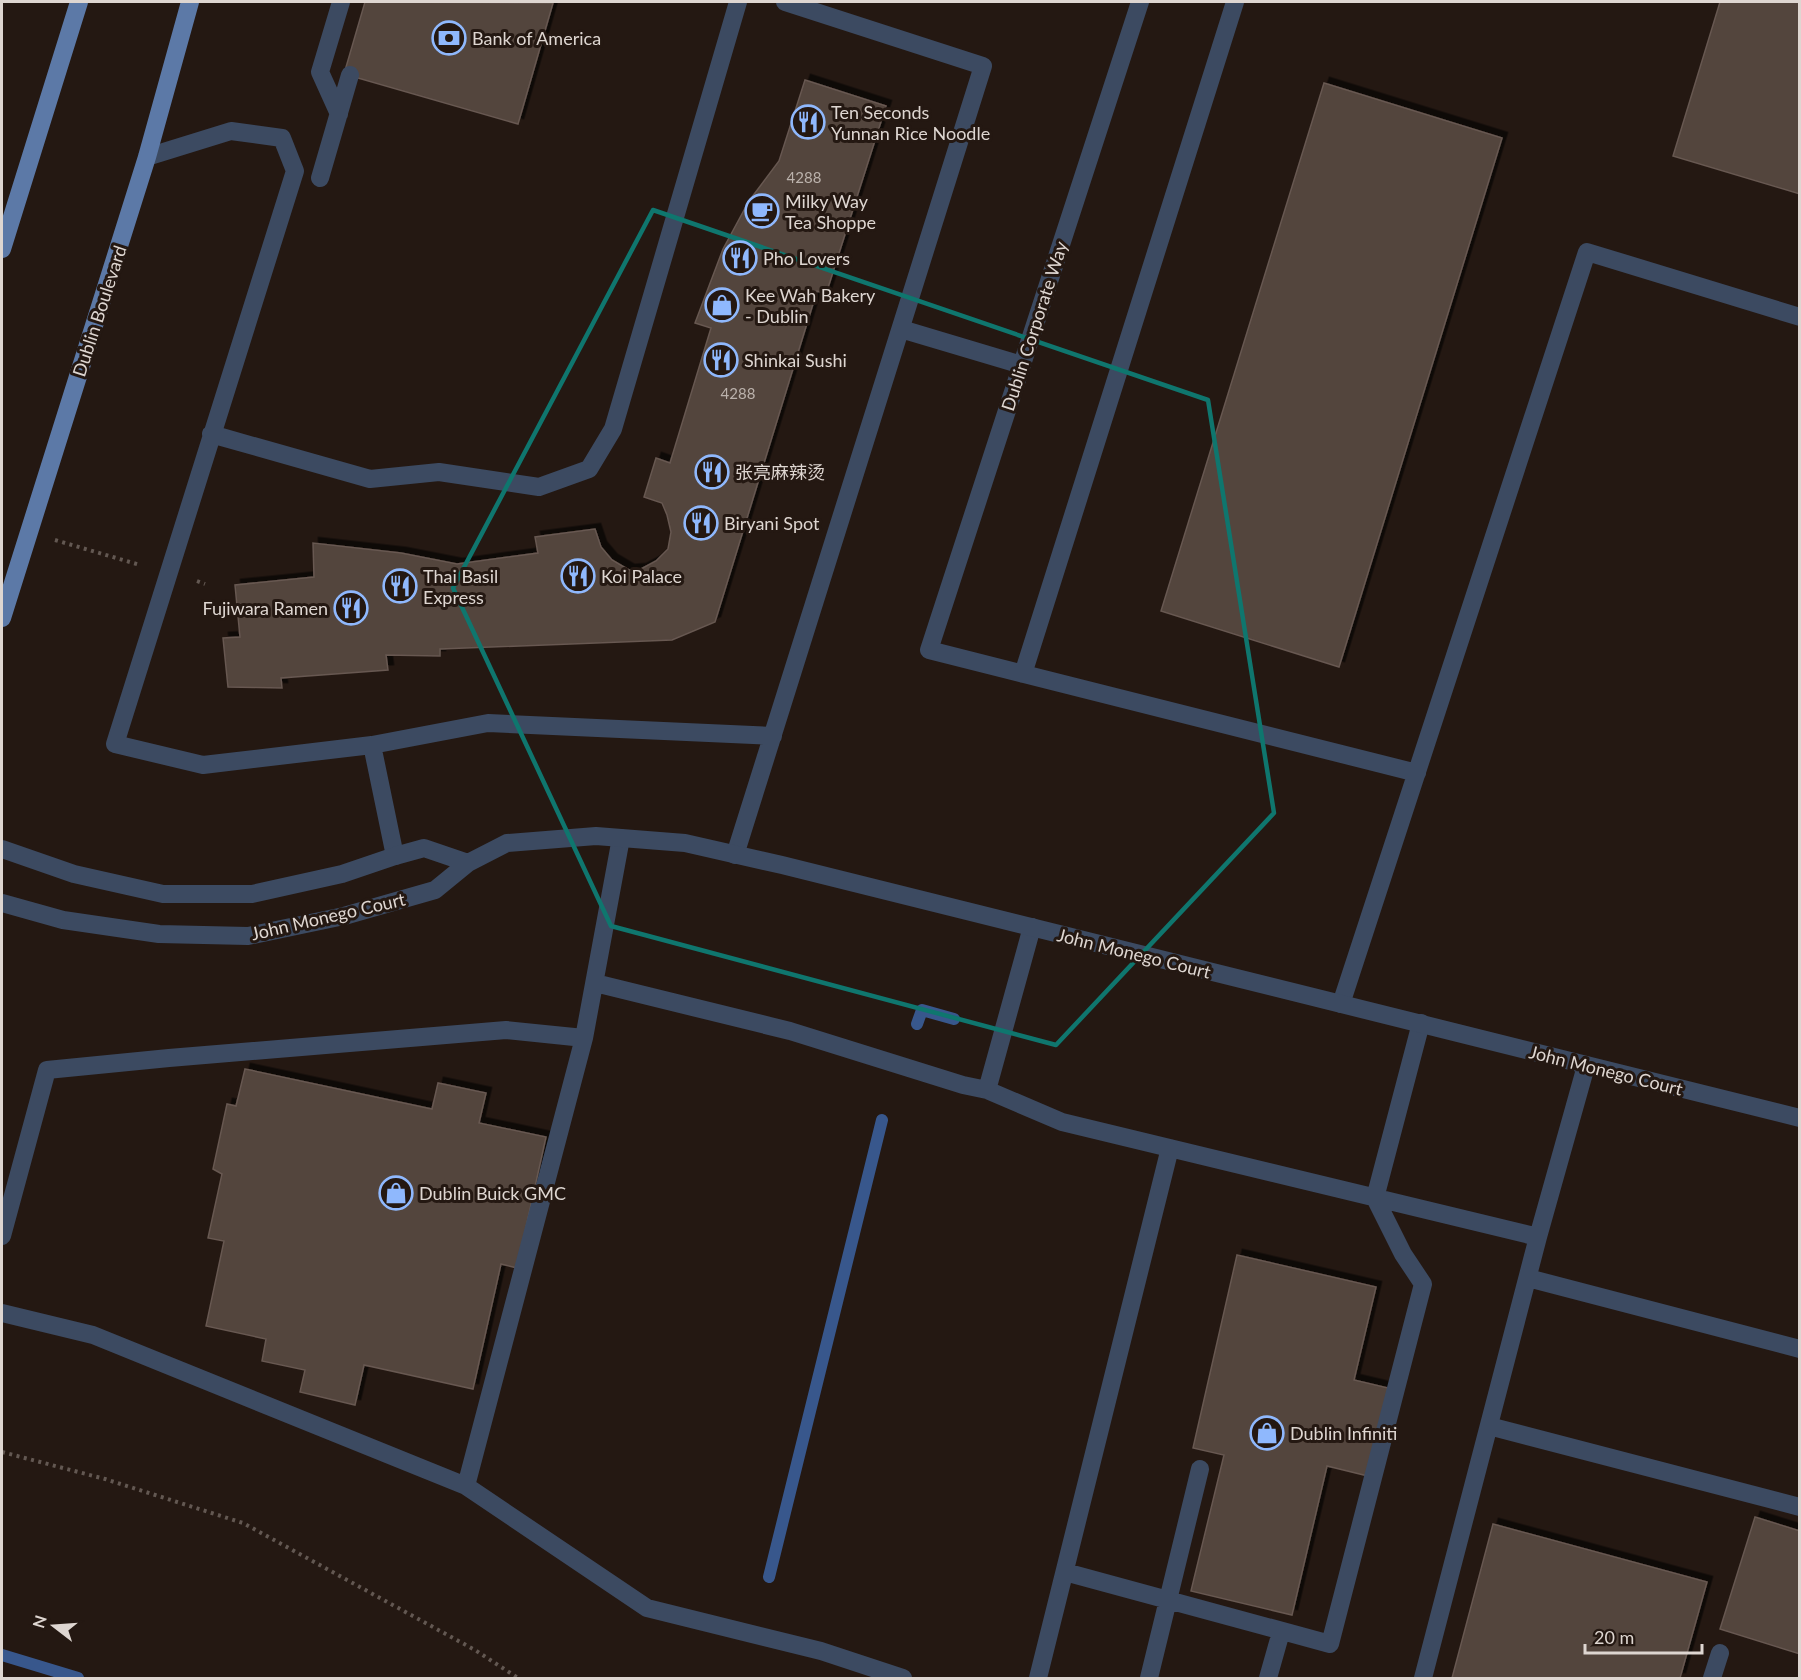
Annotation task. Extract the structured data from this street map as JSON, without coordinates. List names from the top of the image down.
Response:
{
  "streets": {
    "main road": ["Dublin Boulevard"],
    "street": ["Dublin Corporate Way", "John Monego Court"]
  },
  "places": {
    "bank": ["Bank of America"],
    "restaurant": [
      "Ten Seconds Yunnan Rice Noodle",
      "Pho Lovers",
      "Shinkai Sushi",
      "张亮麻辣烫",
      "Biryani Spot",
      "Koi Palace",
      "Thai Basil Express",
      "Fujiwara Ramen"
    ],
    "cafe": ["Milky Way Tea Shoppe"],
    "shop": ["Kee Wah Bakery - Dublin", "Dublin Buick GMC", "Dublin Infiniti"]
  },
  "house_numbers": ["4288", "4288"],
  "scale_bar": "20 m",
  "north": "left"
}
